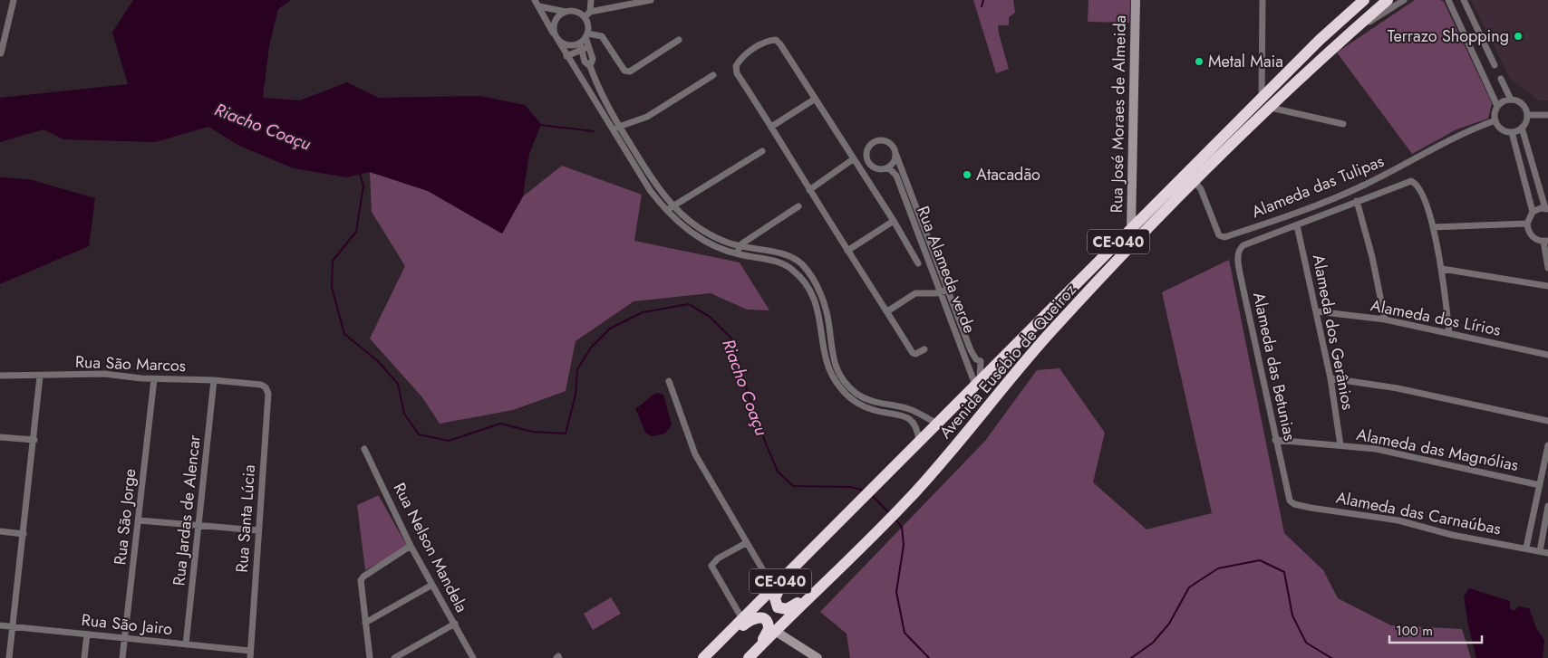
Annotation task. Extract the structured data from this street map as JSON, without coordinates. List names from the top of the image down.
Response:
{
  "streets": {
    "highway": ["CE-040", "Avenida Eusébio de Queiroz"],
    "street": [
      "Rua José Moraes de Almeida",
      "Alameda das Tulipas",
      "Rua Alameda verde",
      "Alameda dos Lírios",
      "Alameda dos Gerânios",
      "Rua São Marcos",
      "Alameda das Betunias",
      "Alameda das Magnólias",
      "Rua Jardas de Alencar",
      "Alameda das Carnaúbas",
      "Rua São Jorge",
      "Rua Santa Lúcia",
      "Rua Nelson Mandela",
      "Rua São Jairo"
    ]
  },
  "crossings": [
    ["Rua José Moraes de Almeida", "Avenida Eusébio de Queiroz"],
    ["Alameda das Tulipas", "Avenida Eusébio de Queiroz"],
    ["CE-040", "Avenida Eusébio de Queiroz"],
    ["Rua Alameda verde", "Avenida Eusébio de Queiroz"],
    ["Alameda dos Lírios", "Alameda dos Gerânios"],
    ["Alameda dos Gerânios", "Alameda das Betunias"],
    ["Alameda dos Gerânios", "Alameda das Magnólias"],
    ["Rua São Marcos", "Rua Jardas de Alencar"],
    ["Rua São Marcos", "Rua São Jorge"],
    ["Rua São Marcos", "Rua Santa Lúcia"],
    ["Alameda das Betunias", "Alameda das Magnólias"],
    ["Alameda das Betunias", "Alameda das Carnaúbas"],
    ["Rua Jardas de Alencar", "Rua São Jairo"],
    ["Rua São Jorge", "Rua São Jairo"],
    ["Rua Santa Lúcia", "Rua São Jairo"]
  ],
  "water": ["Riacho Coaçu"],
  "places": ["Terrazo Shopping", "Metal Maia", "Atacadão"],
  "scale_bar": "100 m"
}
